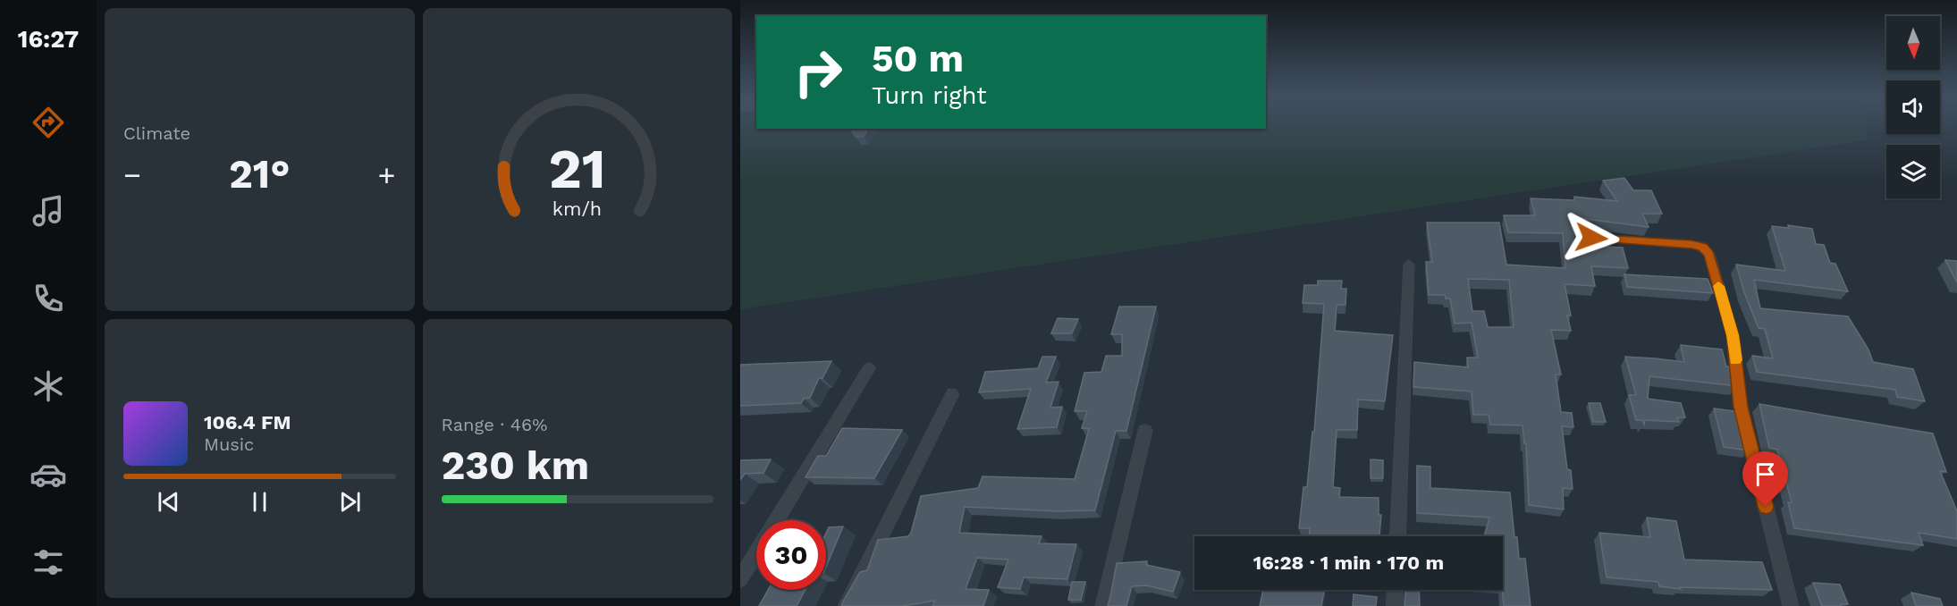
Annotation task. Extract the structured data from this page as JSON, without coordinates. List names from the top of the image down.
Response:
{
  "north": "bottom",
  "page": {
    "tabs": "16:27",
    "tile": [
      "Climate",
      ["Range · 46%", "230 km"]
    ],
    "turn": ["50 m", "Turn right"],
    "heat": ["−", "21°", "+"],
    "song": ["106.4 FM", "Music"],
    "limit": "30",
    "trip": "16:28 · 1 min · 170 m",
    "gauge": ["21", "km/h"]
  }
}
